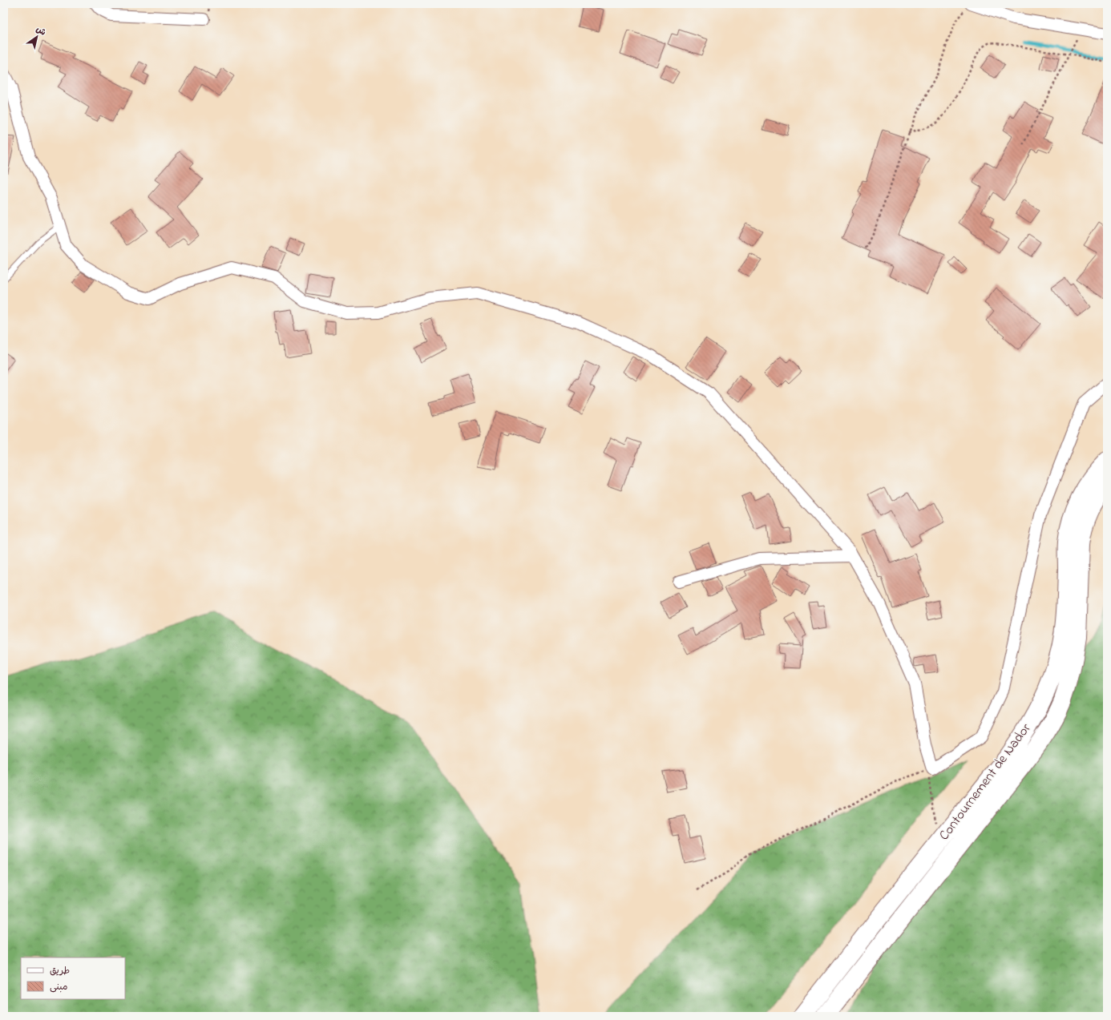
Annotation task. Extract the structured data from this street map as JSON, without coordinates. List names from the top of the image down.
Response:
{
  "streets": {
    "highway": ["Contournement de Nador"]
  },
  "legend": ["طريق", "مبنى"],
  "north": "top right"
}
